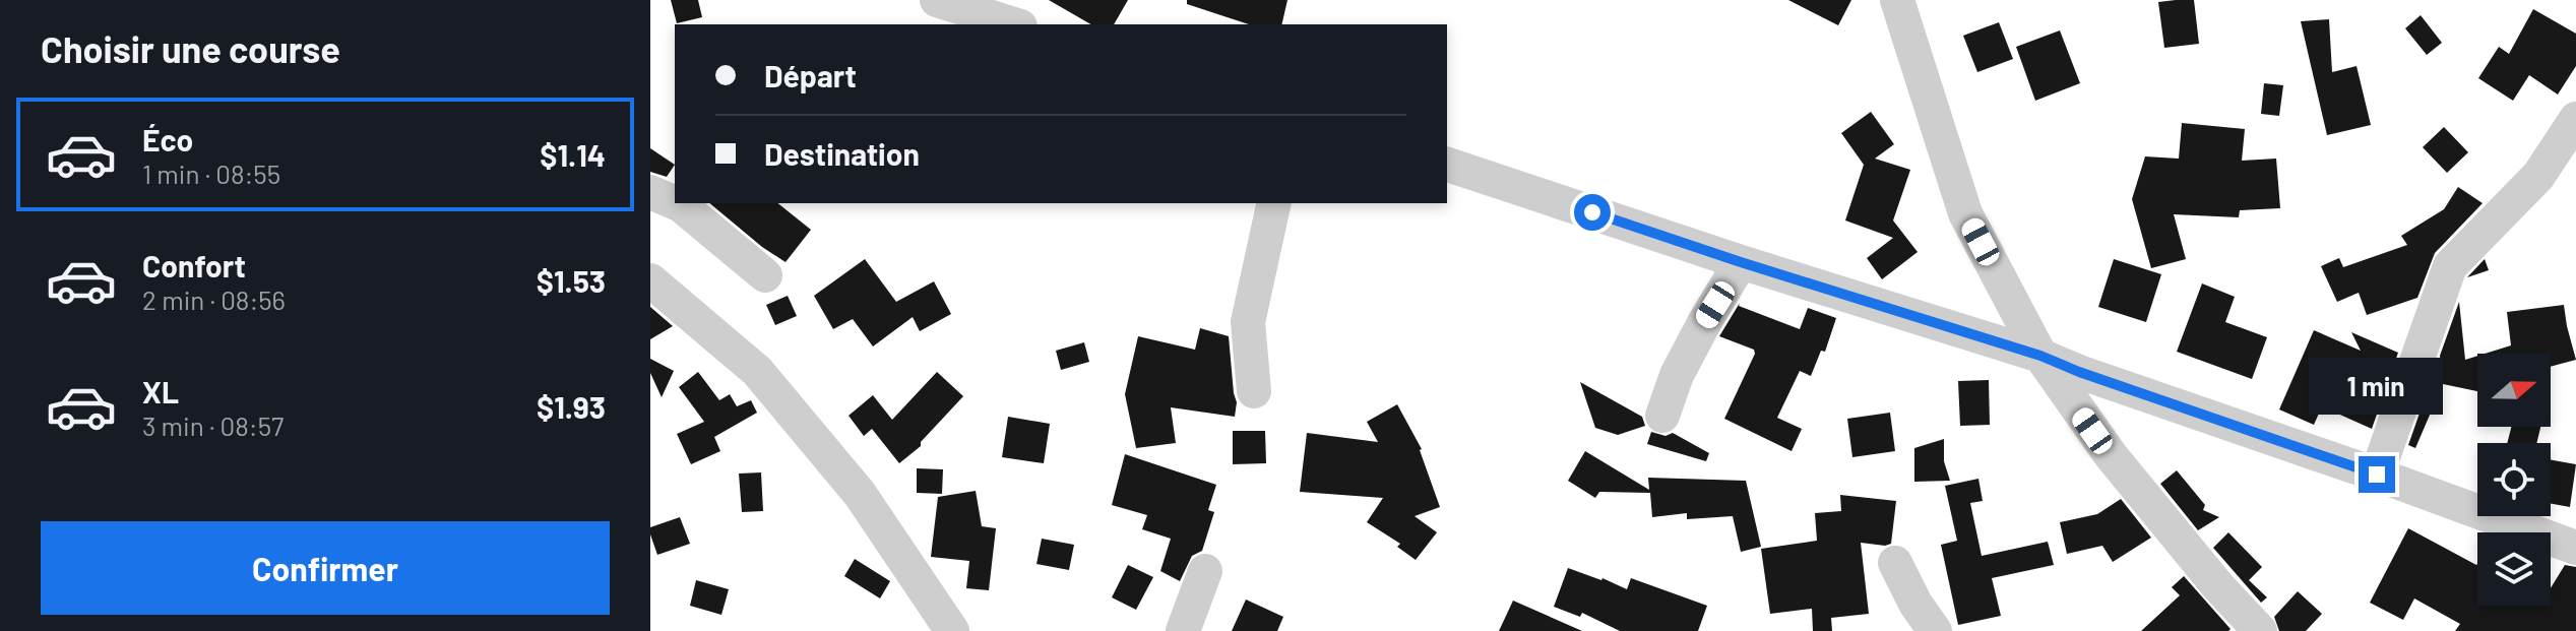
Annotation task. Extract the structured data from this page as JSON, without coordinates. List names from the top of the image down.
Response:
{
  "north": "right",
  "page": {
    "heading": "Choisir une course",
    "banner": ["Départ", "Destination"],
    "list": [
      {
        "name": "Éco",
        "note": "1 min · 08:55",
        "value": "$1.14"
      },
      {
        "name": "Confort",
        "note": "2 min · 08:56",
        "value": "$1.53"
      },
      {
        "name": "XL",
        "note": "3 min · 08:57",
        "value": "$1.93"
      }
    ],
    "bubble": "1 min",
    "buttons": "Confirmer"
  }
}
